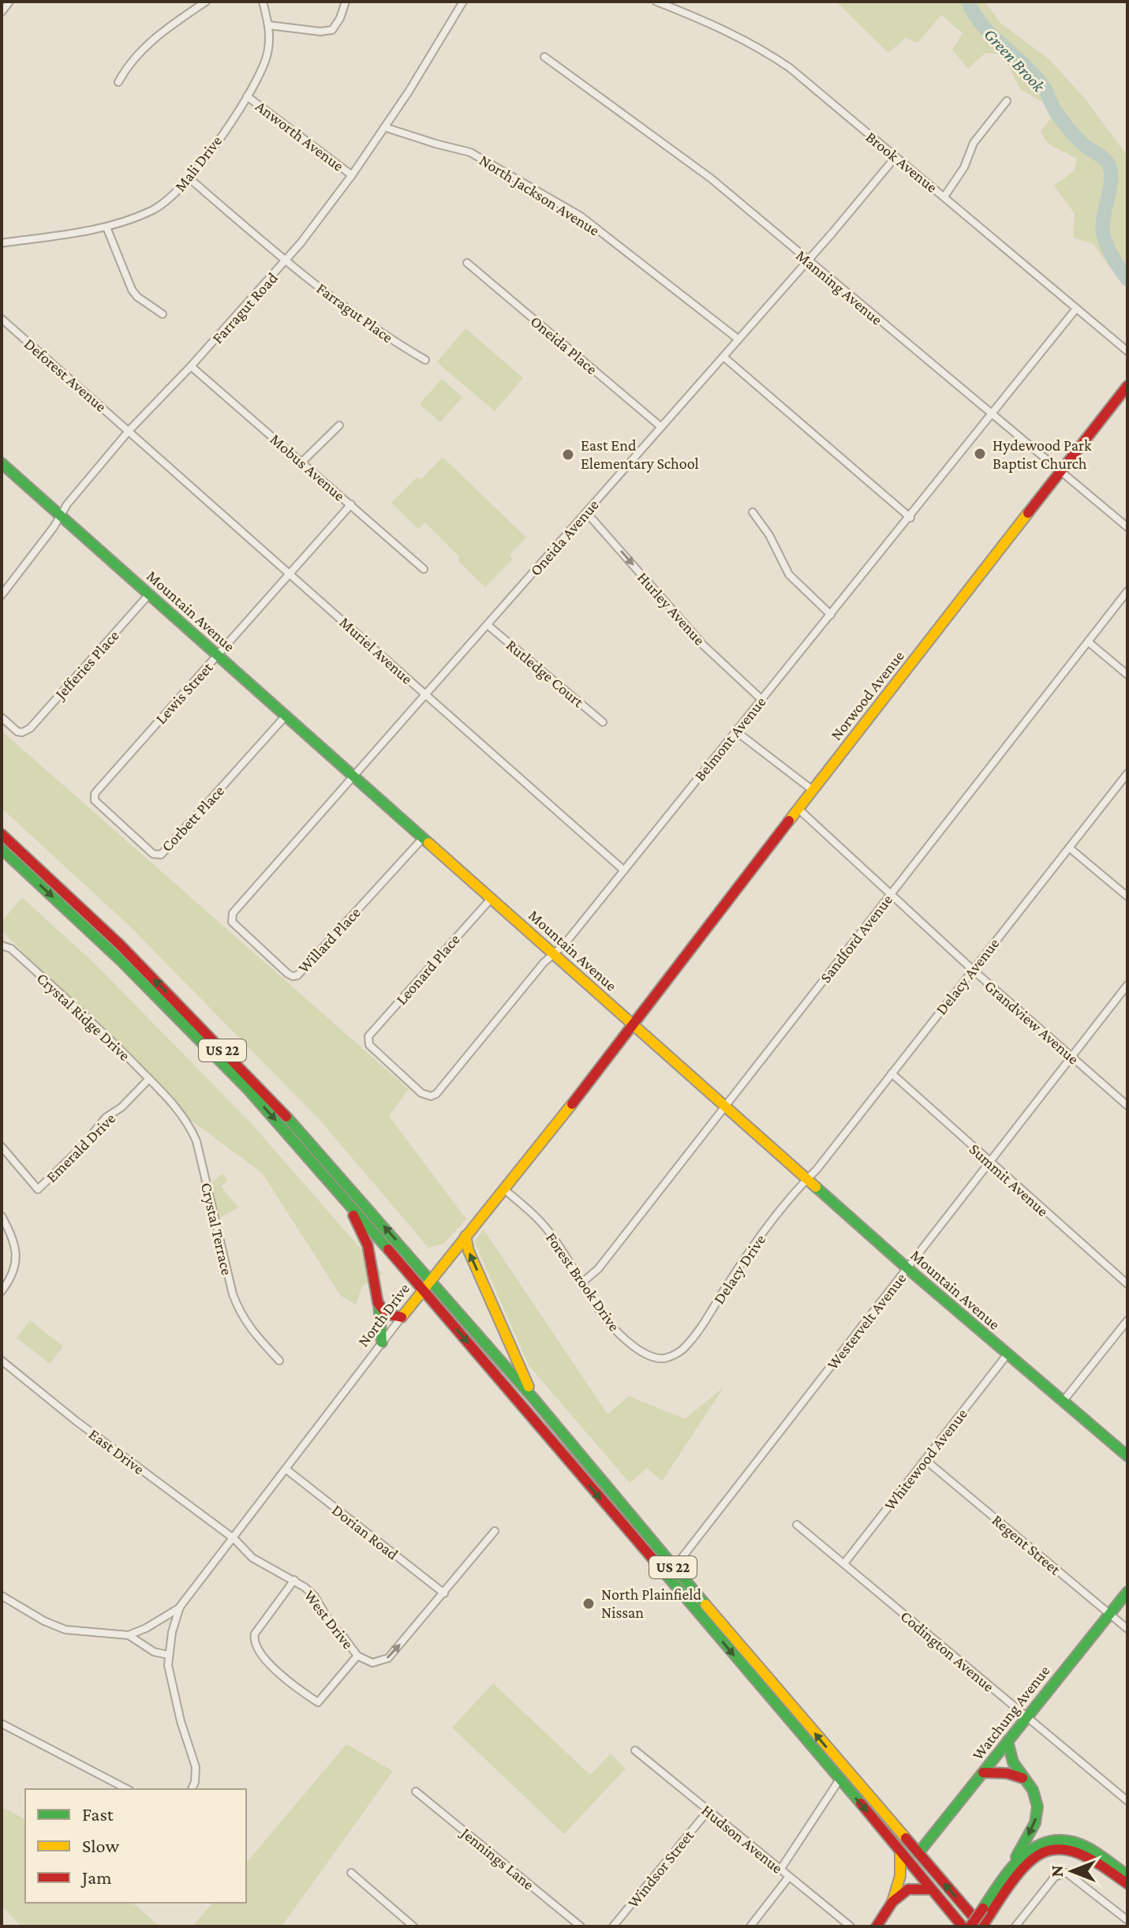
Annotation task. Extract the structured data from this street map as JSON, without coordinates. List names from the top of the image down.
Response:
{
  "streets": {
    "main road": [
      "Mountain Avenue",
      "Norwood Avenue",
      "US 22",
      "North Drive",
      "Watchung Avenue"
    ],
    "street": [
      "Anworth Avenue",
      "Brook Avenue",
      "Mali Drive",
      "North Jackson Avenue",
      "Manning Avenue",
      "Farragut Road",
      "Farragut Place",
      "Oneida Place",
      "Deforest Avenue",
      "Mobus Avenue",
      "Oneida Avenue",
      "Hurley Avenue",
      "Muriel Avenue",
      "Jefferies Place",
      "Rutledge Court",
      "Lewis Street",
      "Belmont Avenue",
      "Corbett Place",
      "Sandford Avenue",
      "Willard Place",
      "Leonard Place",
      "Delacy Avenue",
      "Crystal Ridge Drive",
      "Grandview Avenue",
      "Emerald Drive",
      "Summit Avenue",
      "Crystal Terrace",
      "Delacy Drive",
      "Forest Brook Drive",
      "Westervelt Avenue",
      "East Drive",
      "Whitewood Avenue",
      "Dorian Road",
      "Regent Street",
      "West Drive",
      "Codington Avenue",
      "Hudson Avenue",
      "Jennings Lane",
      "Windsor Street"
    ]
  },
  "crossings": [
    ["Anworth Avenue", "Mali Drive"],
    ["Anworth Avenue", "Farragut Road"],
    ["Brook Avenue", "Oneida Avenue"],
    ["Brook Avenue", "Belmont Avenue"],
    ["Mali Drive", "Farragut Place"],
    ["North Jackson Avenue", "Farragut Road"],
    ["North Jackson Avenue", "Oneida Avenue"],
    ["Manning Avenue", "Oneida Avenue"],
    ["Manning Avenue", "Norwood Avenue"],
    ["Manning Avenue", "Belmont Avenue"],
    ["Farragut Road", "Farragut Place"],
    ["Farragut Road", "Deforest Avenue"],
    ["Farragut Road", "Mobus Avenue"],
    ["Farragut Road", "Mountain Avenue"],
    ["Farragut Road", "Muriel Avenue"],
    ["Oneida Place", "Oneida Avenue"],
    ["Deforest Avenue", "Muriel Avenue"],
    ["Mobus Avenue", "Lewis Street"],
    ["Oneida Avenue", "Hurley Avenue"],
    ["Oneida Avenue", "Mountain Avenue"],
    ["Oneida Avenue", "Muriel Avenue"],
    ["Oneida Avenue", "Rutledge Court"],
    ["Oneida Avenue", "Willard Place"],
    ["Hurley Avenue", "Belmont Avenue"],
    ["Mountain Avenue", "Jefferies Place"],
    ["Mountain Avenue", "Lewis Street"],
    ["Mountain Avenue", "Norwood Avenue"],
    ["Mountain Avenue", "Belmont Avenue"],
    ["Mountain Avenue", "Corbett Place"],
    ["Mountain Avenue", "Sandford Avenue"],
    ["Mountain Avenue", "Willard Place"],
    ["Mountain Avenue", "Leonard Place"],
    ["Mountain Avenue", "Delacy Avenue"],
    ["Mountain Avenue", "Delacy Drive"],
    ["Mountain Avenue", "North Drive"],
    ["Mountain Avenue", "Westervelt Avenue"],
    ["Mountain Avenue", "Whitewood Avenue"],
    ["Muriel Avenue", "Lewis Street"],
    ["Muriel Avenue", "Belmont Avenue"],
    ["Lewis Street", "Corbett Place"],
    ["Norwood Avenue", "Grandview Avenue"],
    ["Norwood Avenue", "North Drive"],
    ["Belmont Avenue", "Leonard Place"],
    ["Sandford Avenue", "Grandview Avenue"],
    ["Sandford Avenue", "Forest Brook Drive"],
    ["Delacy Avenue", "Grandview Avenue"],
    ["Delacy Avenue", "Summit Avenue"],
    ["Delacy Avenue", "Delacy Drive"],
    ["Crystal Ridge Drive", "Emerald Drive"],
    ["Crystal Ridge Drive", "Crystal Terrace"],
    ["Grandview Avenue", "Westervelt Avenue"],
    ["US 22", "North Drive"],
    ["US 22", "Westervelt Avenue"],
    ["US 22", "Watchung Avenue"],
    ["Summit Avenue", "Westervelt Avenue"],
    ["Delacy Drive", "Forest Brook Drive"],
    ["Forest Brook Drive", "North Drive"],
    ["North Drive", "East Drive"],
    ["North Drive", "Dorian Road"],
    ["North Drive", "West Drive"],
    ["East Drive", "West Drive"],
    ["Whitewood Avenue", "Regent Street"],
    ["Whitewood Avenue", "Codington Avenue"],
    ["Dorian Road", "West Drive"],
    ["Regent Street", "Watchung Avenue"],
    ["Codington Avenue", "Watchung Avenue"],
    ["Hudson Avenue", "Windsor Street"]
  ],
  "one_way": ["Hurley Avenue"],
  "water": ["Green Brook"],
  "places": ["Hydewood Park Baptist Church", "East End Elementary School", "North Plainfield Nissan"],
  "legend": ["Fast", "Slow", "Jam"],
  "north": "left"
}
